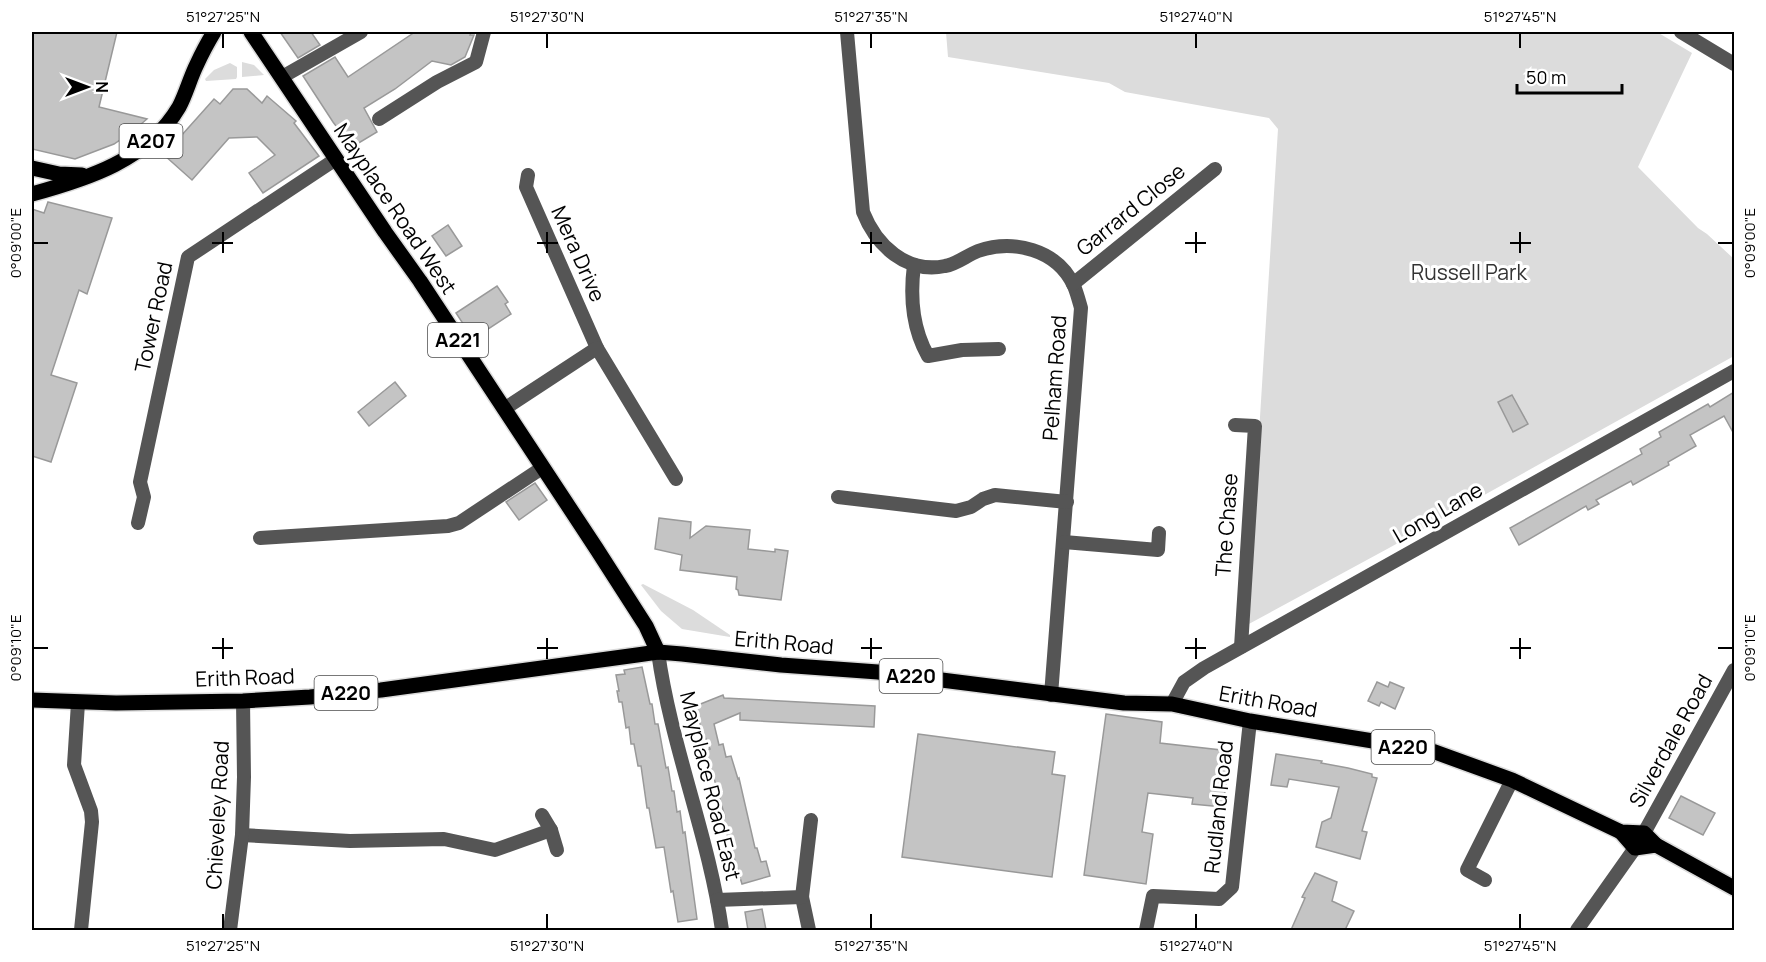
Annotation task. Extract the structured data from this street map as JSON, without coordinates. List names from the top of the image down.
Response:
{
  "streets": {
    "main road": [
      "A207",
      "Mayplace Road West",
      "A221",
      "Erith Road",
      "A220"
    ],
    "street": [
      "Garrard Close",
      "Mera Drive",
      "Tower Road",
      "Pelham Road",
      "Long Lane",
      "The Chase",
      "Silverdale Road",
      "Mayplace Road East",
      "Rudland Road",
      "Chieveley Road"
    ]
  },
  "crossings": [
    ["Mayplace Road West", "Tower Road"],
    ["Mayplace Road West", "Erith Road"],
    ["Mayplace Road West", "Mayplace Road East"],
    ["Garrard Close", "Pelham Road"],
    ["Pelham Road", "Erith Road"],
    ["Long Lane", "The Chase"],
    ["Long Lane", "Erith Road"],
    ["Erith Road", "Silverdale Road"],
    ["Erith Road", "Mayplace Road East"],
    ["Erith Road", "Rudland Road"],
    ["Erith Road", "Chieveley Road"]
  ],
  "parks": ["Russell Park"],
  "scale_bar": "50 m",
  "north": "right",
  "coordinates": [
    "51°27'25\"N",
    "51°27'30\"N",
    "51°27'35\"N",
    "51°27'40\"N",
    "51°27'45\"N",
    "0°09'00\"E",
    "0°09'10\"E"
  ]
}
